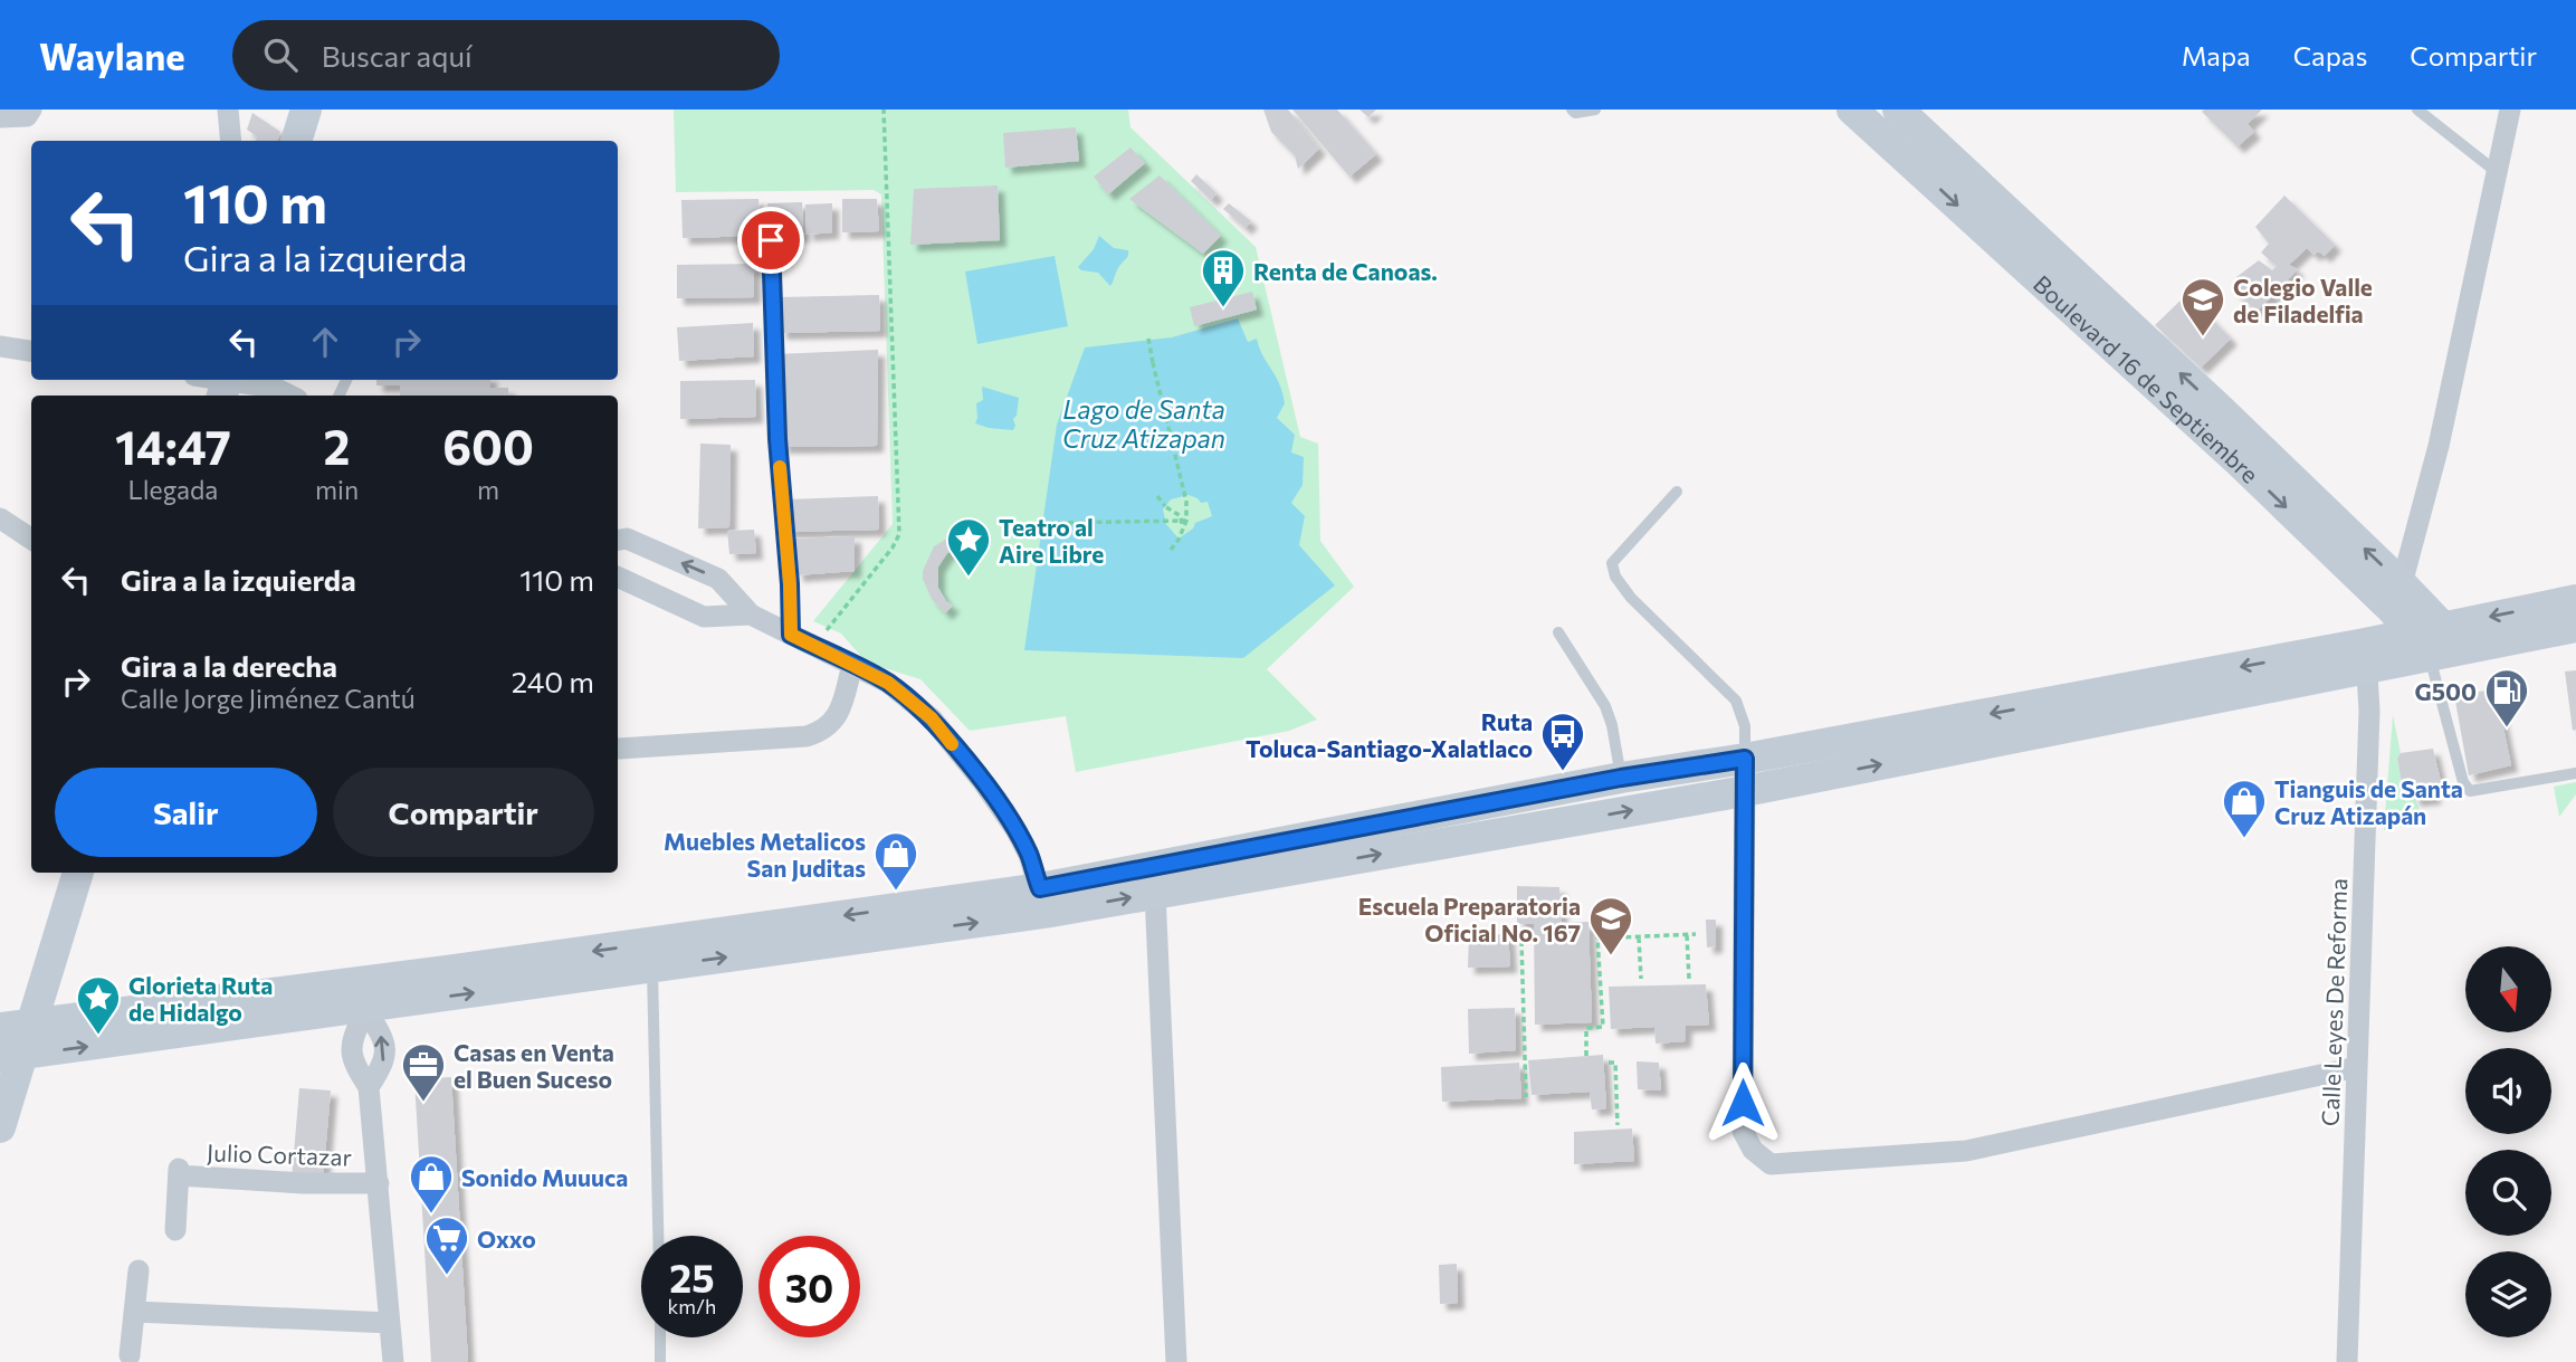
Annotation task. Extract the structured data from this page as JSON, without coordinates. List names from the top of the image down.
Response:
{
  "streets": {
    "main road": ["Boulevard 16 de Septiembre"],
    "street": ["Calle Leyes De Reforma", "Julio Cortazar"]
  },
  "water": ["Lago de Santa Cruz Atizapan"],
  "places": {
    "building": ["Renta de Canoas."],
    "school or university": ["Colegio Valle de Filadelfia", "Escuela Preparatoria Oficial No. 167"],
    "place": ["Teatro al Aire Libre", "Glorieta Ruta de Hidalgo"],
    "fuel station": ["G500"],
    "bus stop": ["Ruta Toluca-Santiago-Xalatlaco"],
    "shop": ["Tianguis de Santa Cruz Atizapán", "Muebles Metalicos San Juditas", "Sonido Muuuca"],
    "office": ["Casas en Venta el Buen Suceso"],
    "supermarket": ["Oxxo"]
  },
  "north": "bottom",
  "page": {
    "header": "Waylane",
    "search": "Buscar aquí",
    "nav": ["Mapa", "Capas", "Compartir"],
    "turn": ["110 m", "Gira a la izquierda"],
    "eta": [
      "14:47",
      "Llegada",
      "2",
      "min",
      "600",
      "m"
    ],
    "list": [
      {
        "name": "Gira a la izquierda",
        "value": "110 m"
      },
      {
        "name": "Gira a la derecha",
        "note": "Calle Jorge Jiménez Cantú",
        "value": "240 m"
      }
    ],
    "buttons": ["Salir", "Compartir"],
    "speed": "25 km/h",
    "limit": "30"
  }
}
